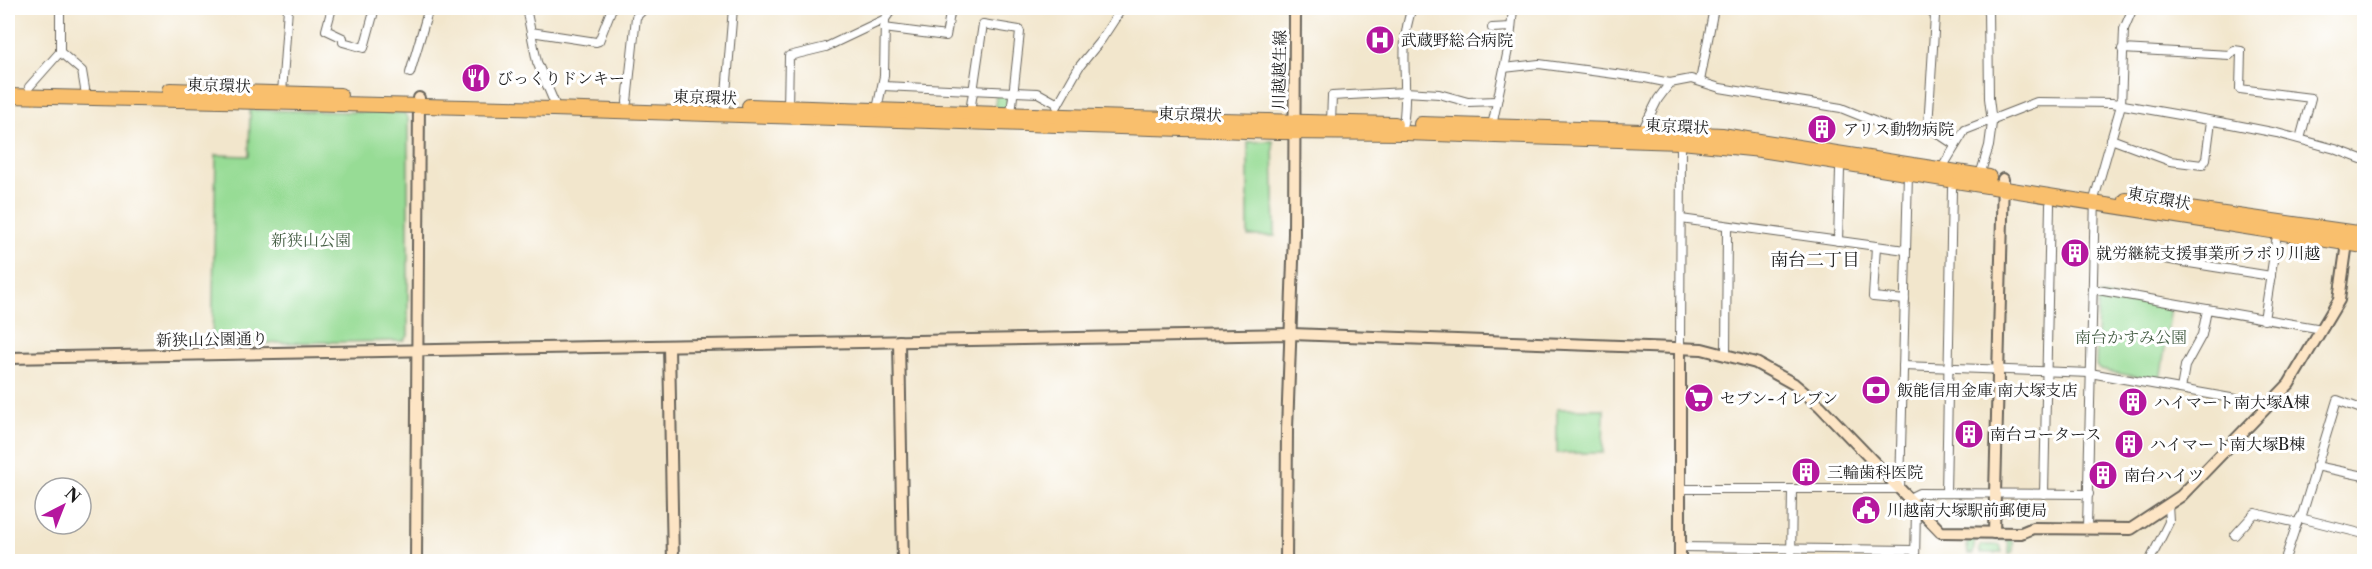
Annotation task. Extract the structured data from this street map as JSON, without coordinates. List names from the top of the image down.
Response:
{
  "streets": {
    "highway": ["東京環状"],
    "street": ["川越越生線", "新狭山公園通り"]
  },
  "crossings": [
    ["川越越生線", "東京環状"],
    ["川越越生線", "新狭山公園通り"],
    ["東京環状", "新狭山公園通り"]
  ],
  "districts": ["南台二丁目"],
  "parks": ["新狭山公園", "南台かすみ公園"],
  "places": {
    "hospital": ["武蔵野総合病院"],
    "restaurant": ["びっくりドンキー"],
    "building": [
      "アリス動物病院",
      "就労継続支援事業所ラボリ川越",
      "ハイマート南大塚A棟",
      "南台コータース",
      "ハイマート南大塚B棟",
      "三輪歯科医院",
      "南台ハイツ"
    ],
    "bank": ["飯能信用金庫 南大塚支店"],
    "supermarket": ["セブン-イレブン"],
    "public building": ["川越南大塚駅前郵便局"]
  },
  "north": "top right"
}
